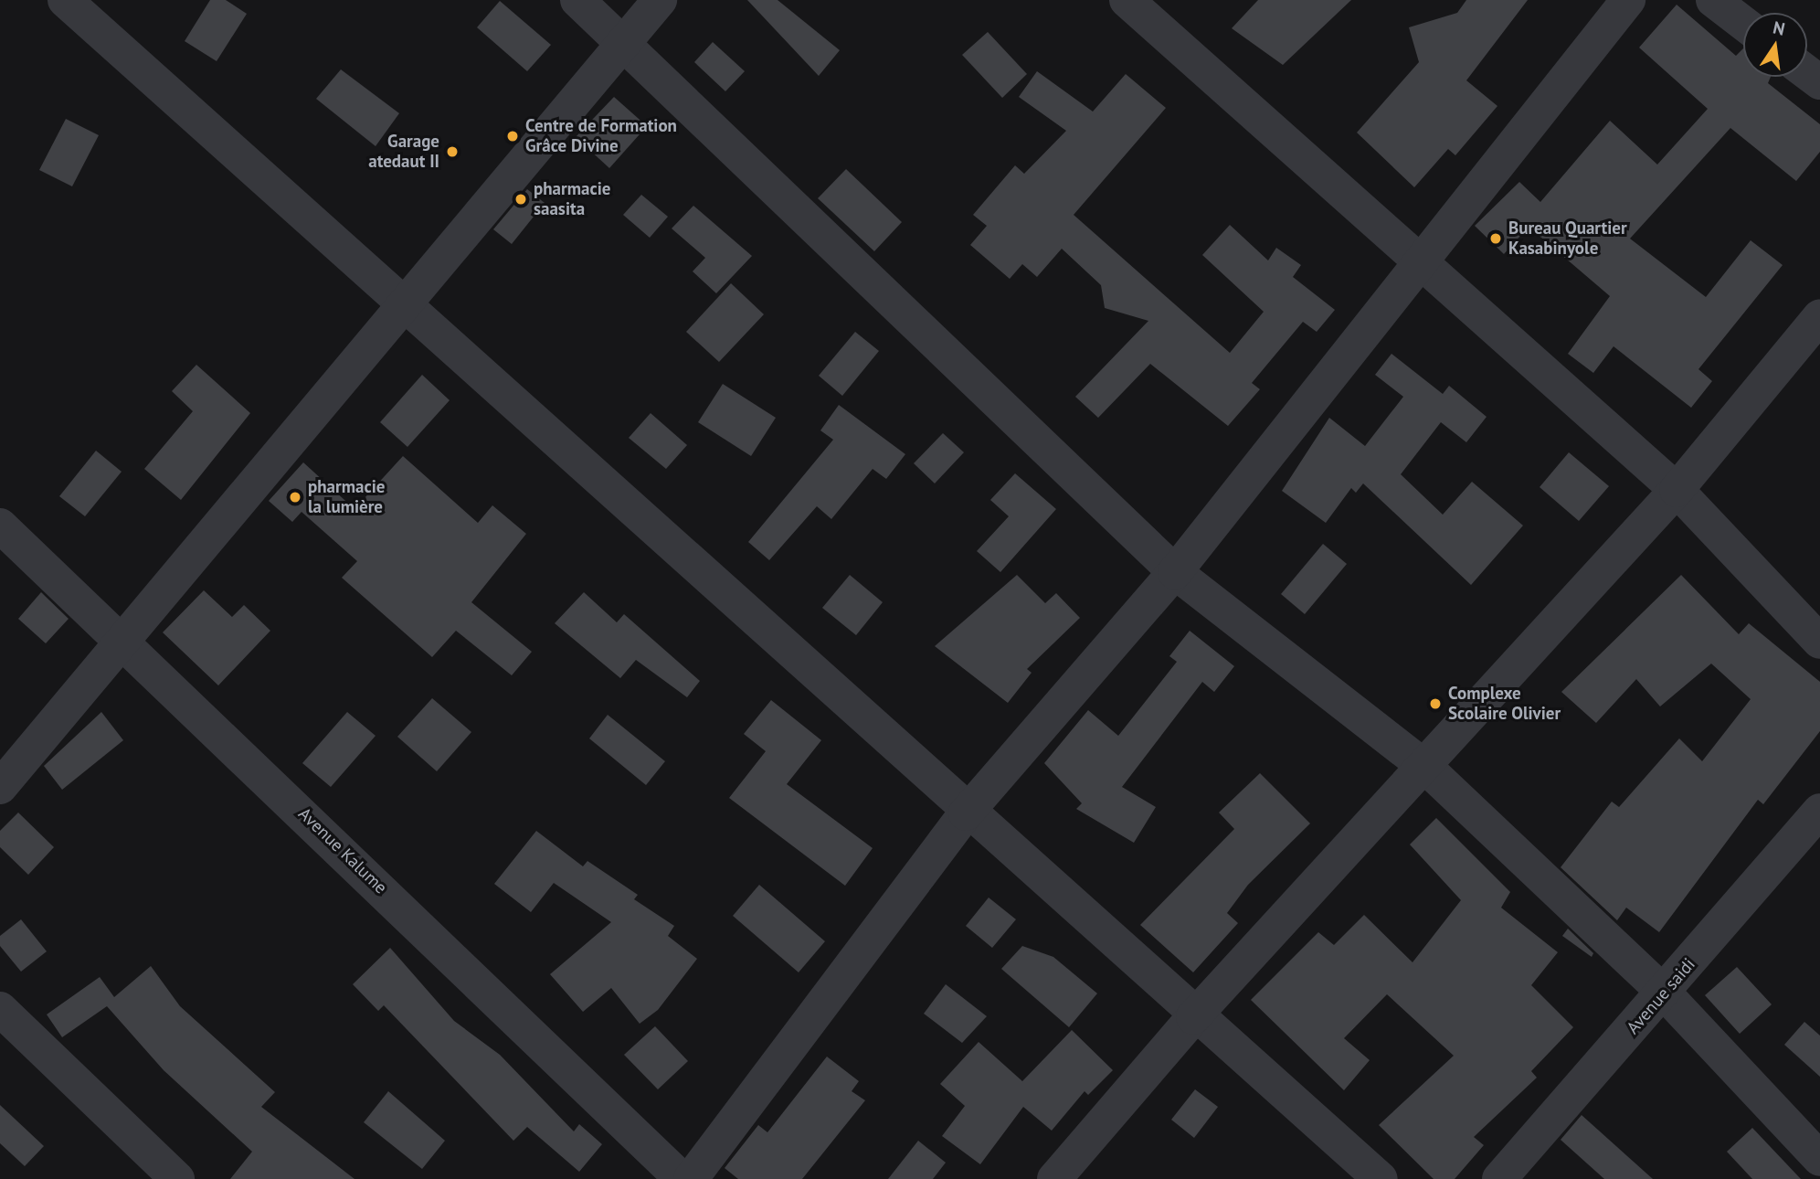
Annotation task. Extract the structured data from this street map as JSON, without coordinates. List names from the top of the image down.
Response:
{
  "streets": {
    "street": ["Avenue Kalume", "Avenue saidi"]
  },
  "places": [
    "Centre de Formation Grâce Divine",
    "Garage atedaut II",
    "pharmacie saasita",
    "Bureau Quartier Kasabinyole",
    "pharmacie la lumière",
    "Complexe Scolaire Olivier"
  ],
  "north": "top"
}
